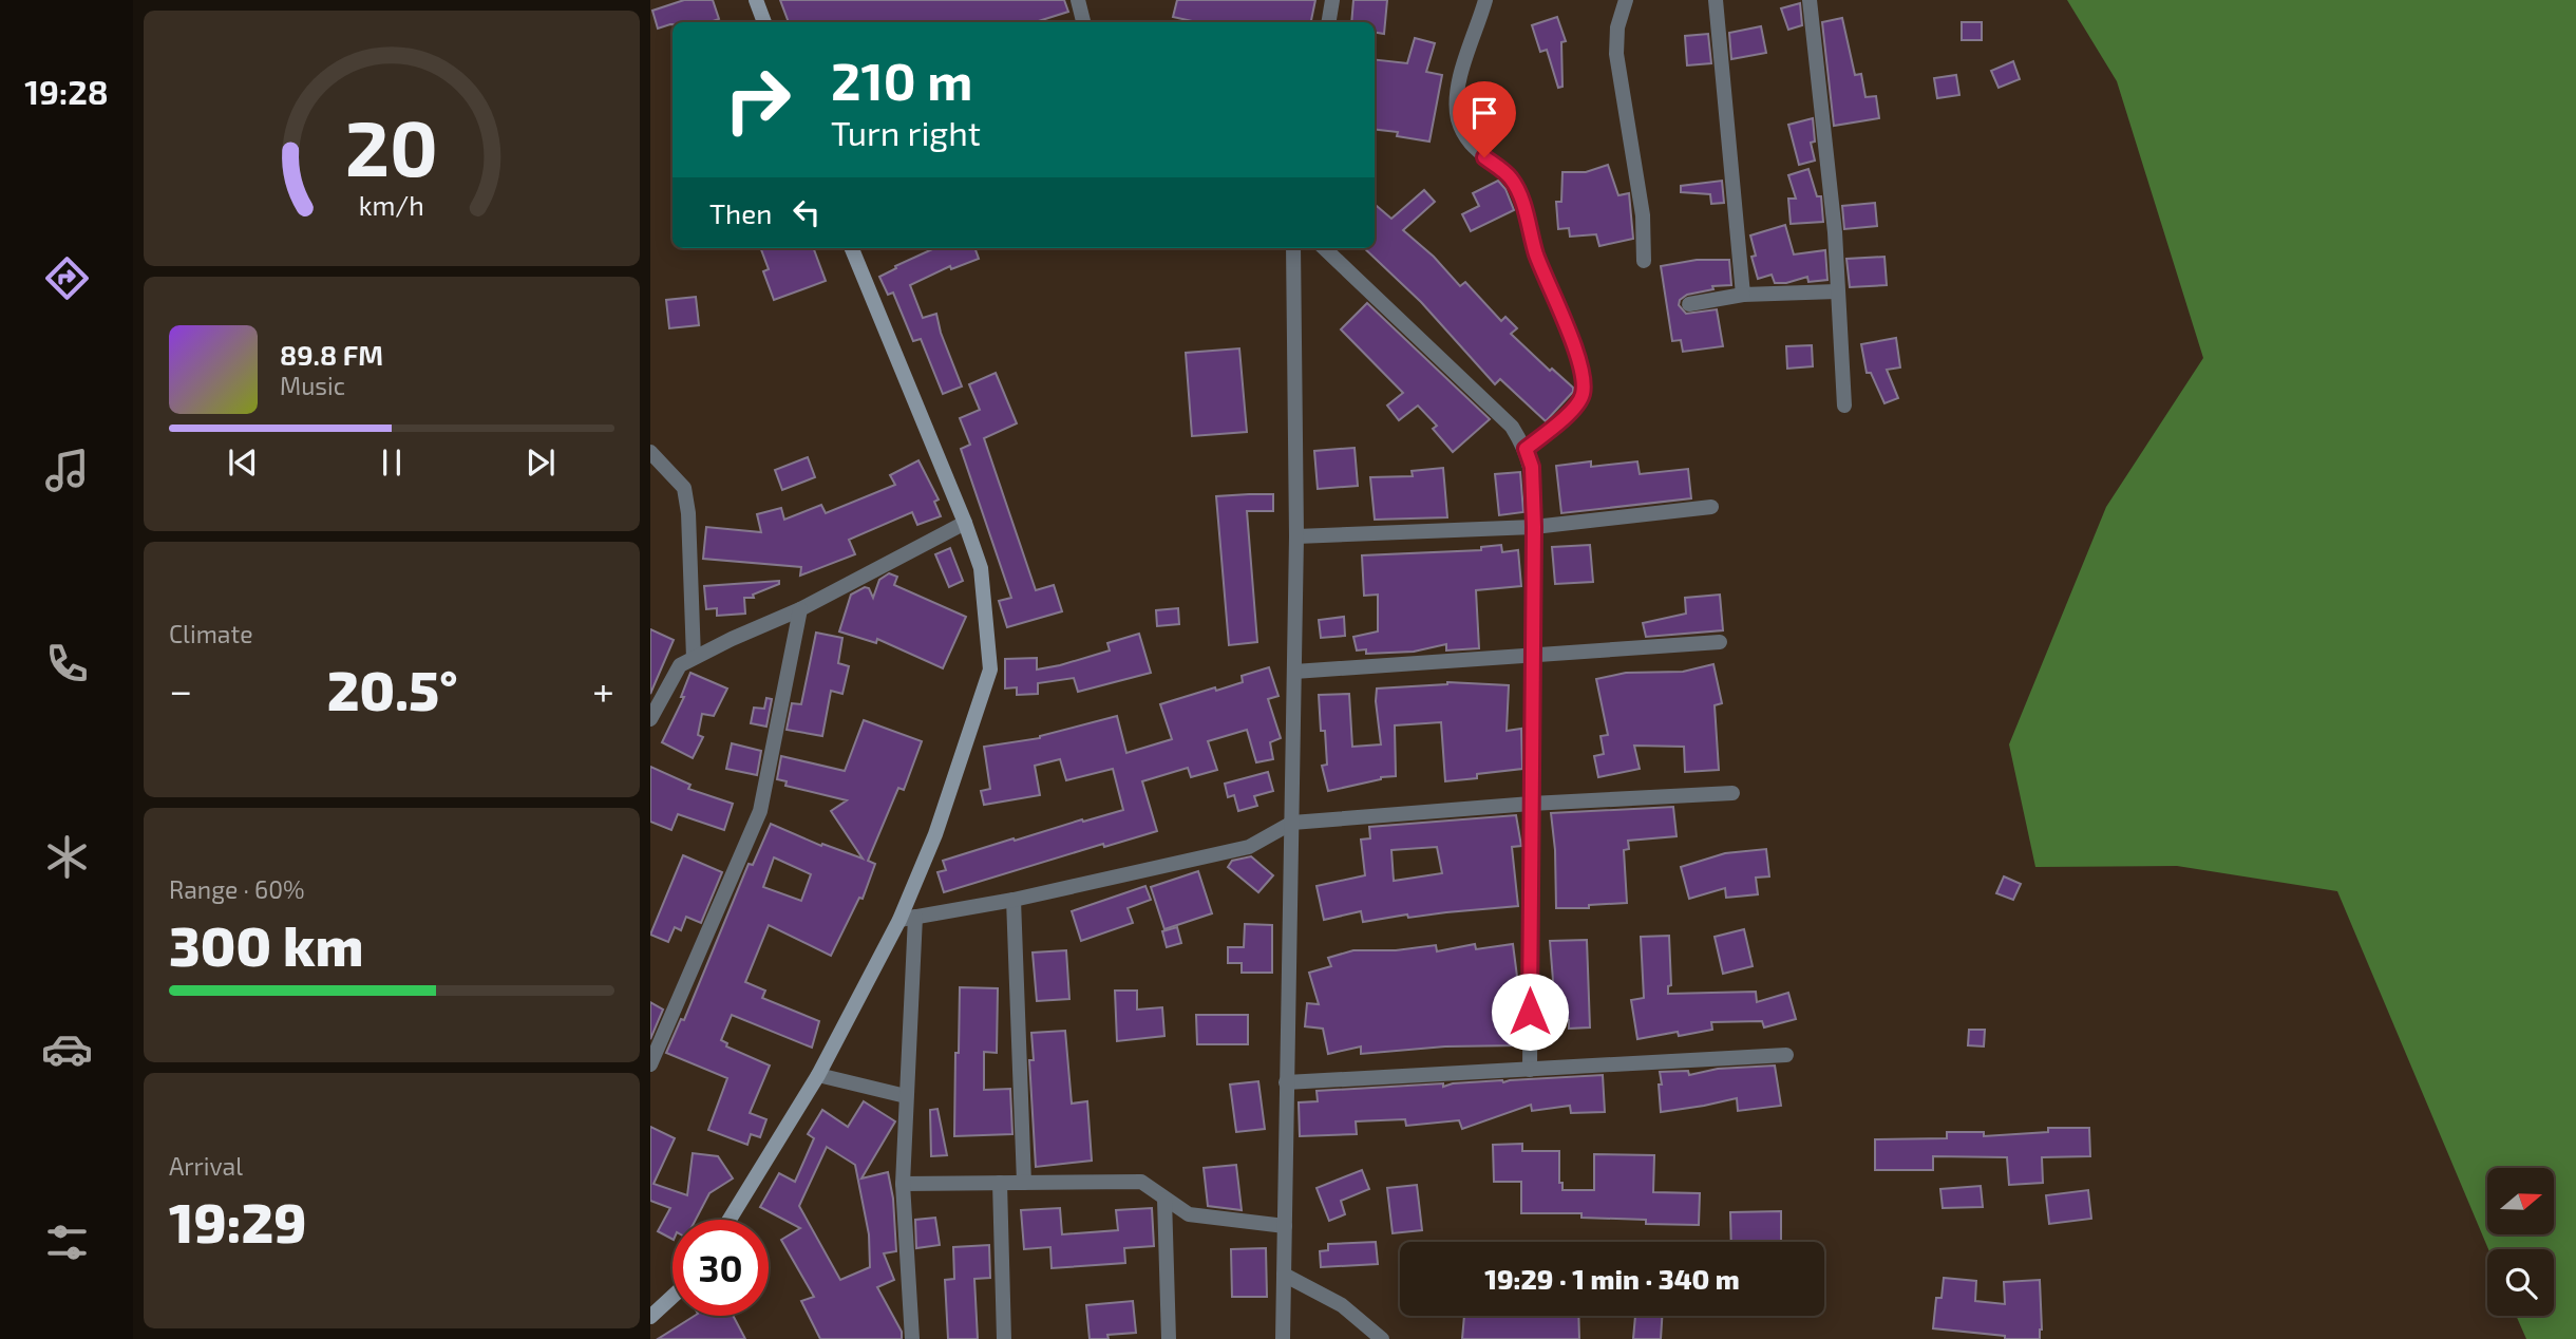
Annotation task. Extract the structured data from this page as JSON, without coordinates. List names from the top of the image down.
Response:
{
  "north": "right",
  "page": {
    "tabs": "19:28",
    "turn": ["210 m", "Turn right"],
    "then": "Then",
    "song": ["89.8 FM", "Music"],
    "tile": [
      "Climate",
      ["Range · 60%", "300 km"],
      ["Arrival", "19:29"]
    ],
    "heat": ["−", "20.5°", "+"],
    "limit": "30",
    "trip": "19:29 · 1 min · 340 m",
    "gauge": ["20", "km/h"]
  }
}
